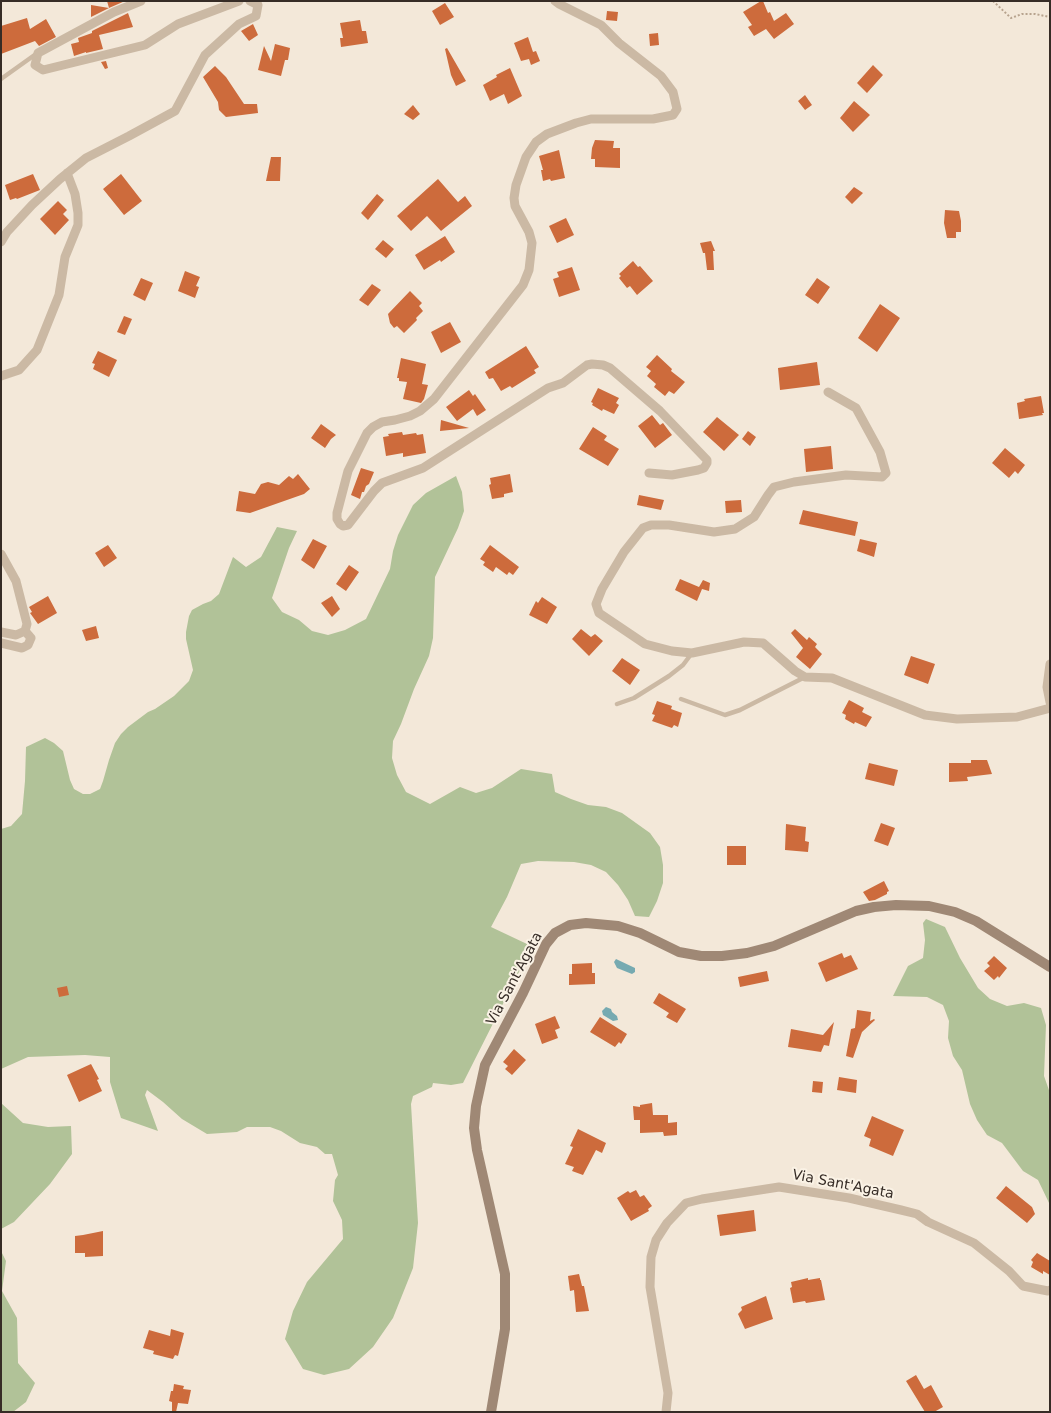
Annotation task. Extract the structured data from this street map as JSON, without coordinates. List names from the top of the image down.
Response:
{
  "streets": {
    "street": ["Via Sant'Agata"]
  }
}
